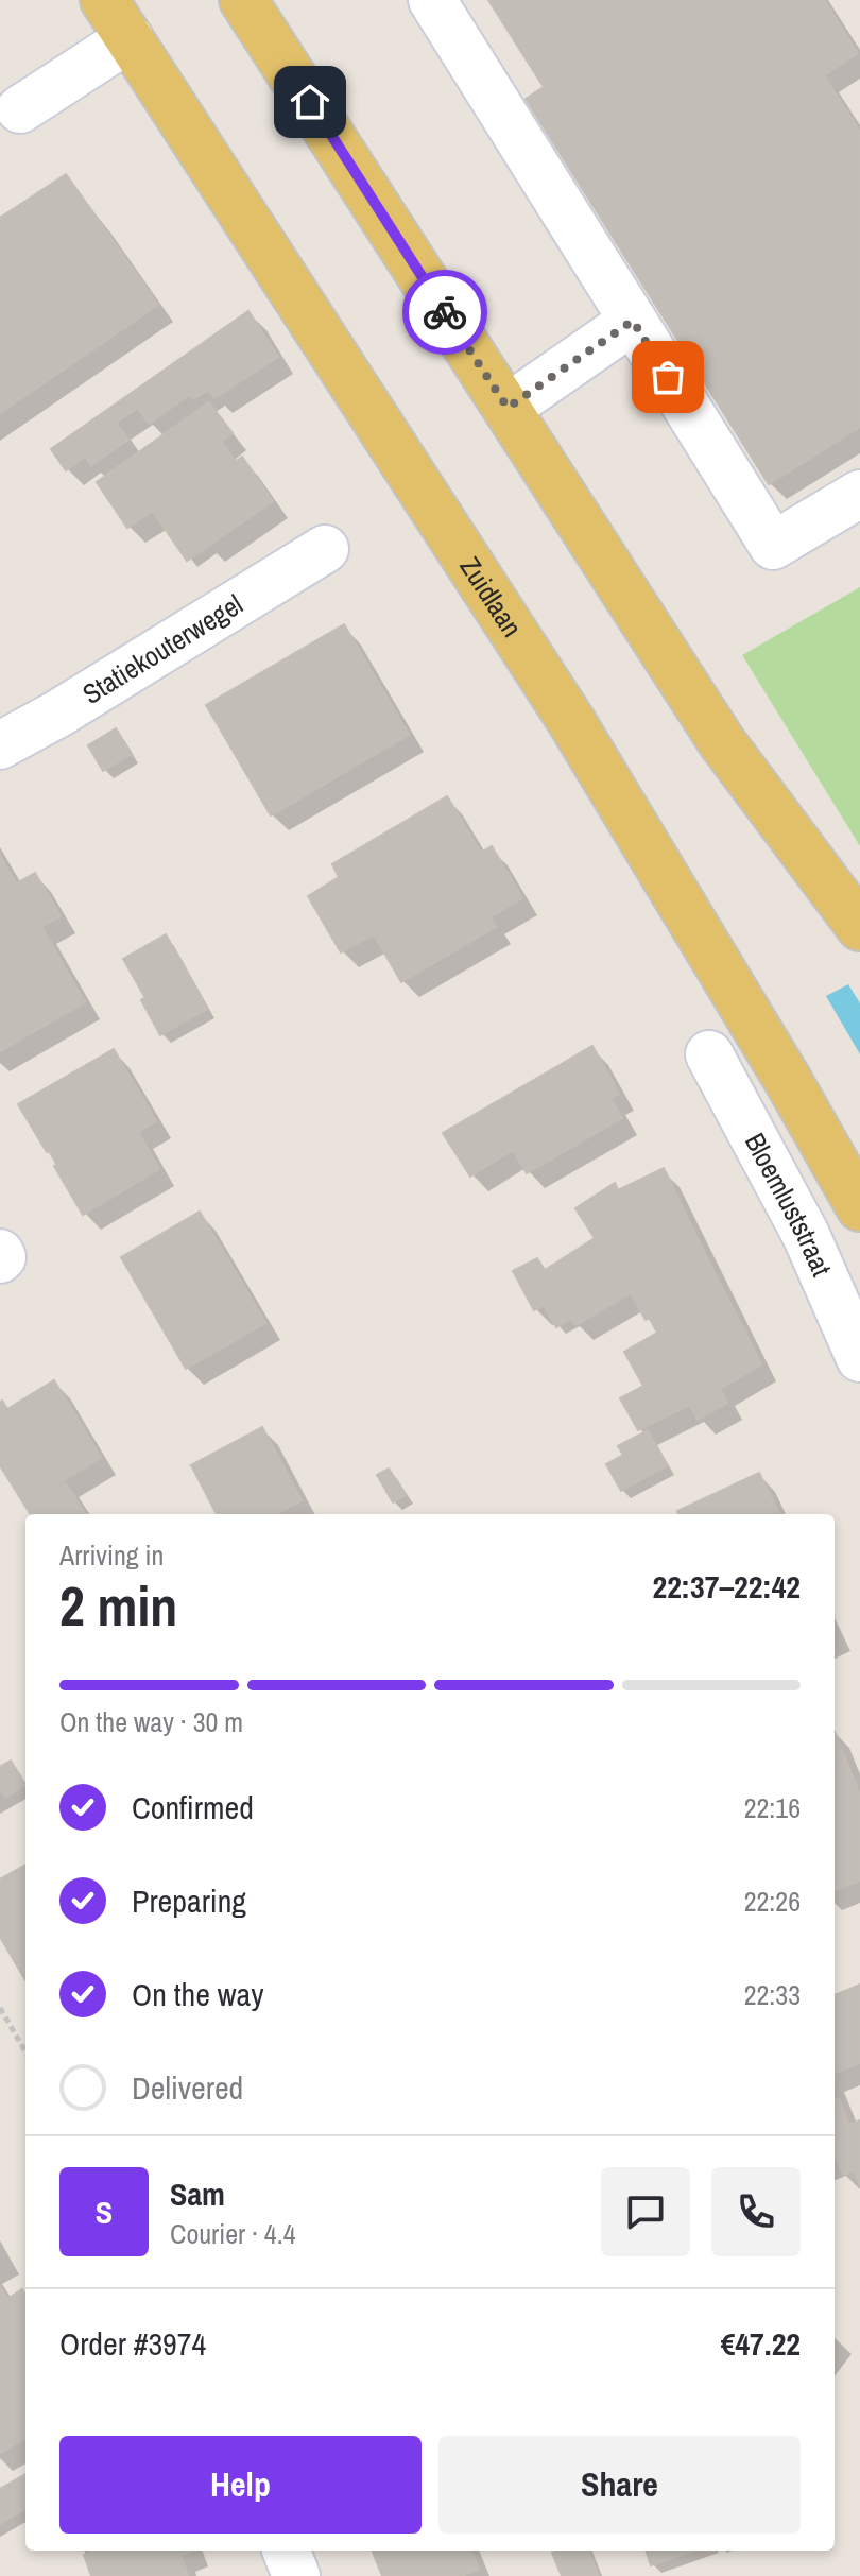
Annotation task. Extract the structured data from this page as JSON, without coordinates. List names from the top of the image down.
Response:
{
  "streets": {
    "main road": ["Zuidlaan"],
    "street": ["Statiekouterwegel", "Bloemluststraat"]
  },
  "page": {
    "heading": ["2 min", "Arriving in", "22:37–22:42"],
    "panel": [
      "Sam",
      "Courier · 4.4",
      "Order #3974",
      "€47.22"
    ],
    "bar": "On the way · 30 m",
    "list": [
      ["Confirmed", "22:16"],
      ["Preparing", "22:26"],
      ["On the way", "22:33"],
      "Delivered"
    ],
    "round": "S",
    "buttons": ["Help", "Share"]
  }
}
